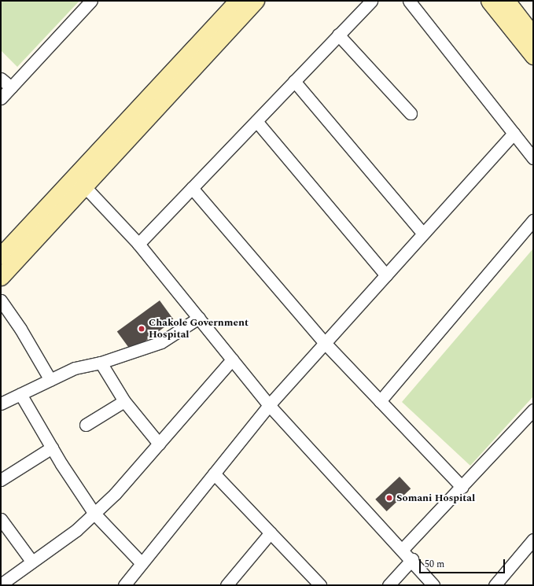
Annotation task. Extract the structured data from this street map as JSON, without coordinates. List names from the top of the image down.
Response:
{
  "places": ["Chakole Government Hospital", "Somani Hospital"],
  "scale_bar": "50 m"
}
